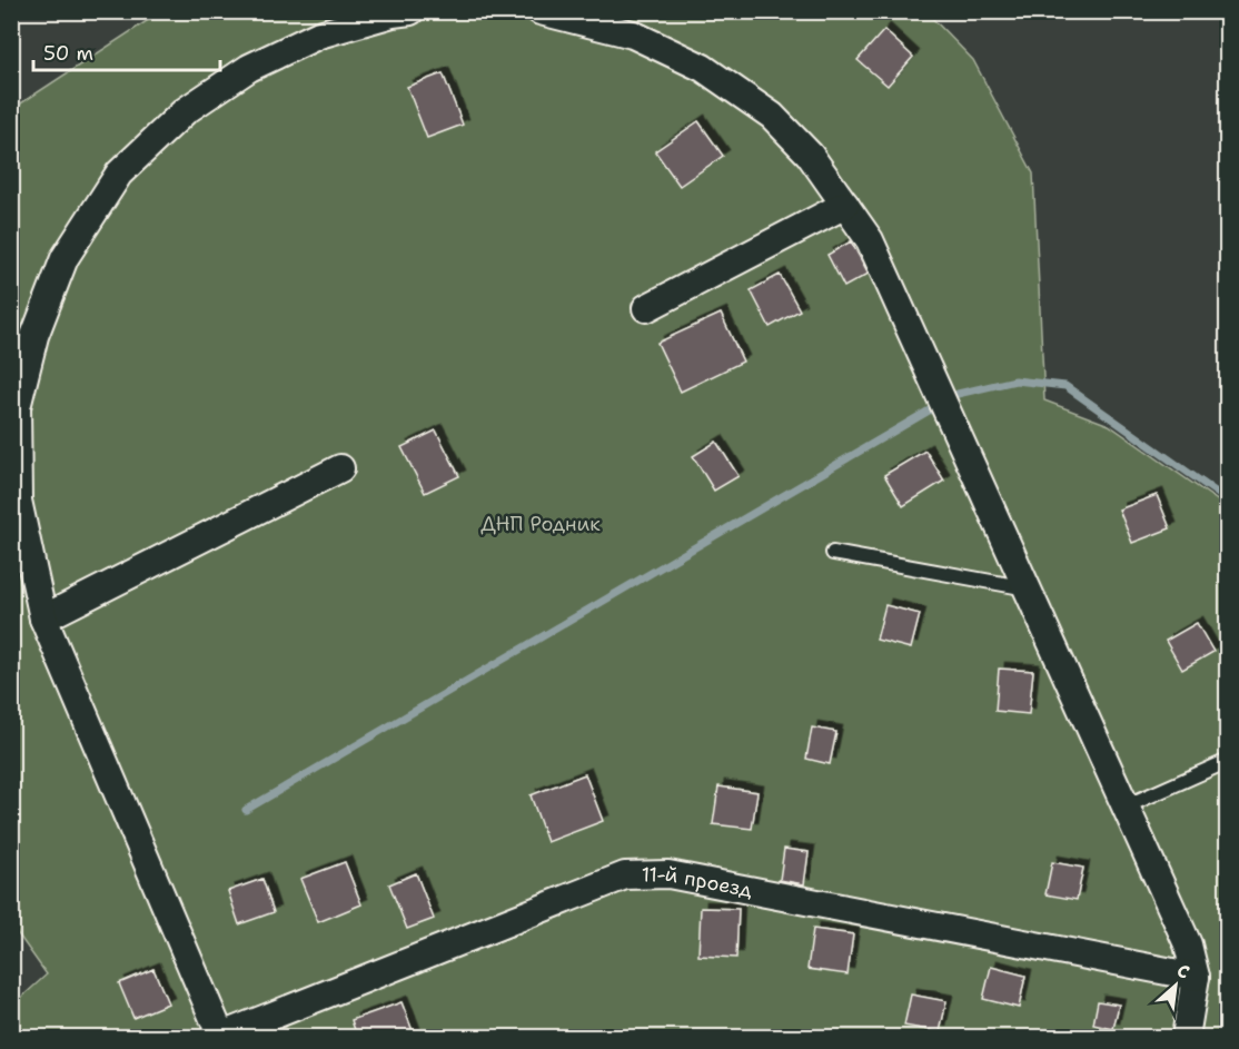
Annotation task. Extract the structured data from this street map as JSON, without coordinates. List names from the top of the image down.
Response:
{
  "streets": {
    "street": ["11-й проезд"]
  },
  "parks": ["ДНП Родник"],
  "scale_bar": "50 m",
  "north": "top right"
}
